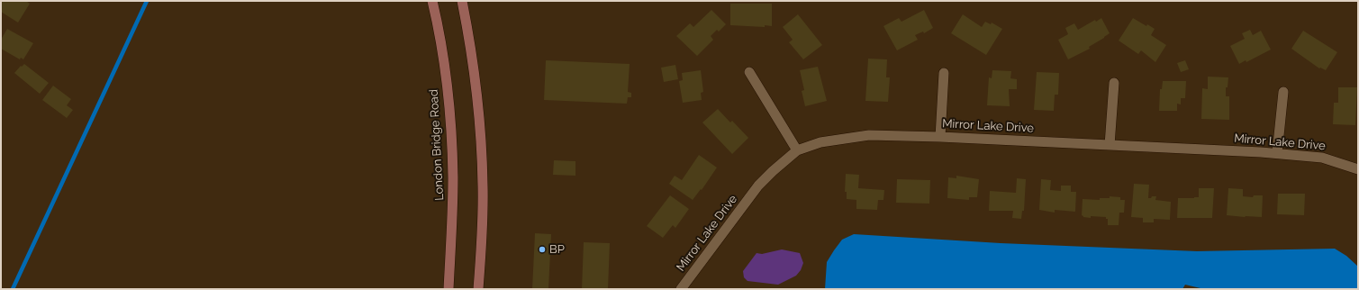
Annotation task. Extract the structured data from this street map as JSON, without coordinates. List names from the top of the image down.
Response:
{
  "streets": {
    "main road": ["London Bridge Road"],
    "street": ["Mirror Lake Drive"]
  },
  "places": ["BP"]
}
